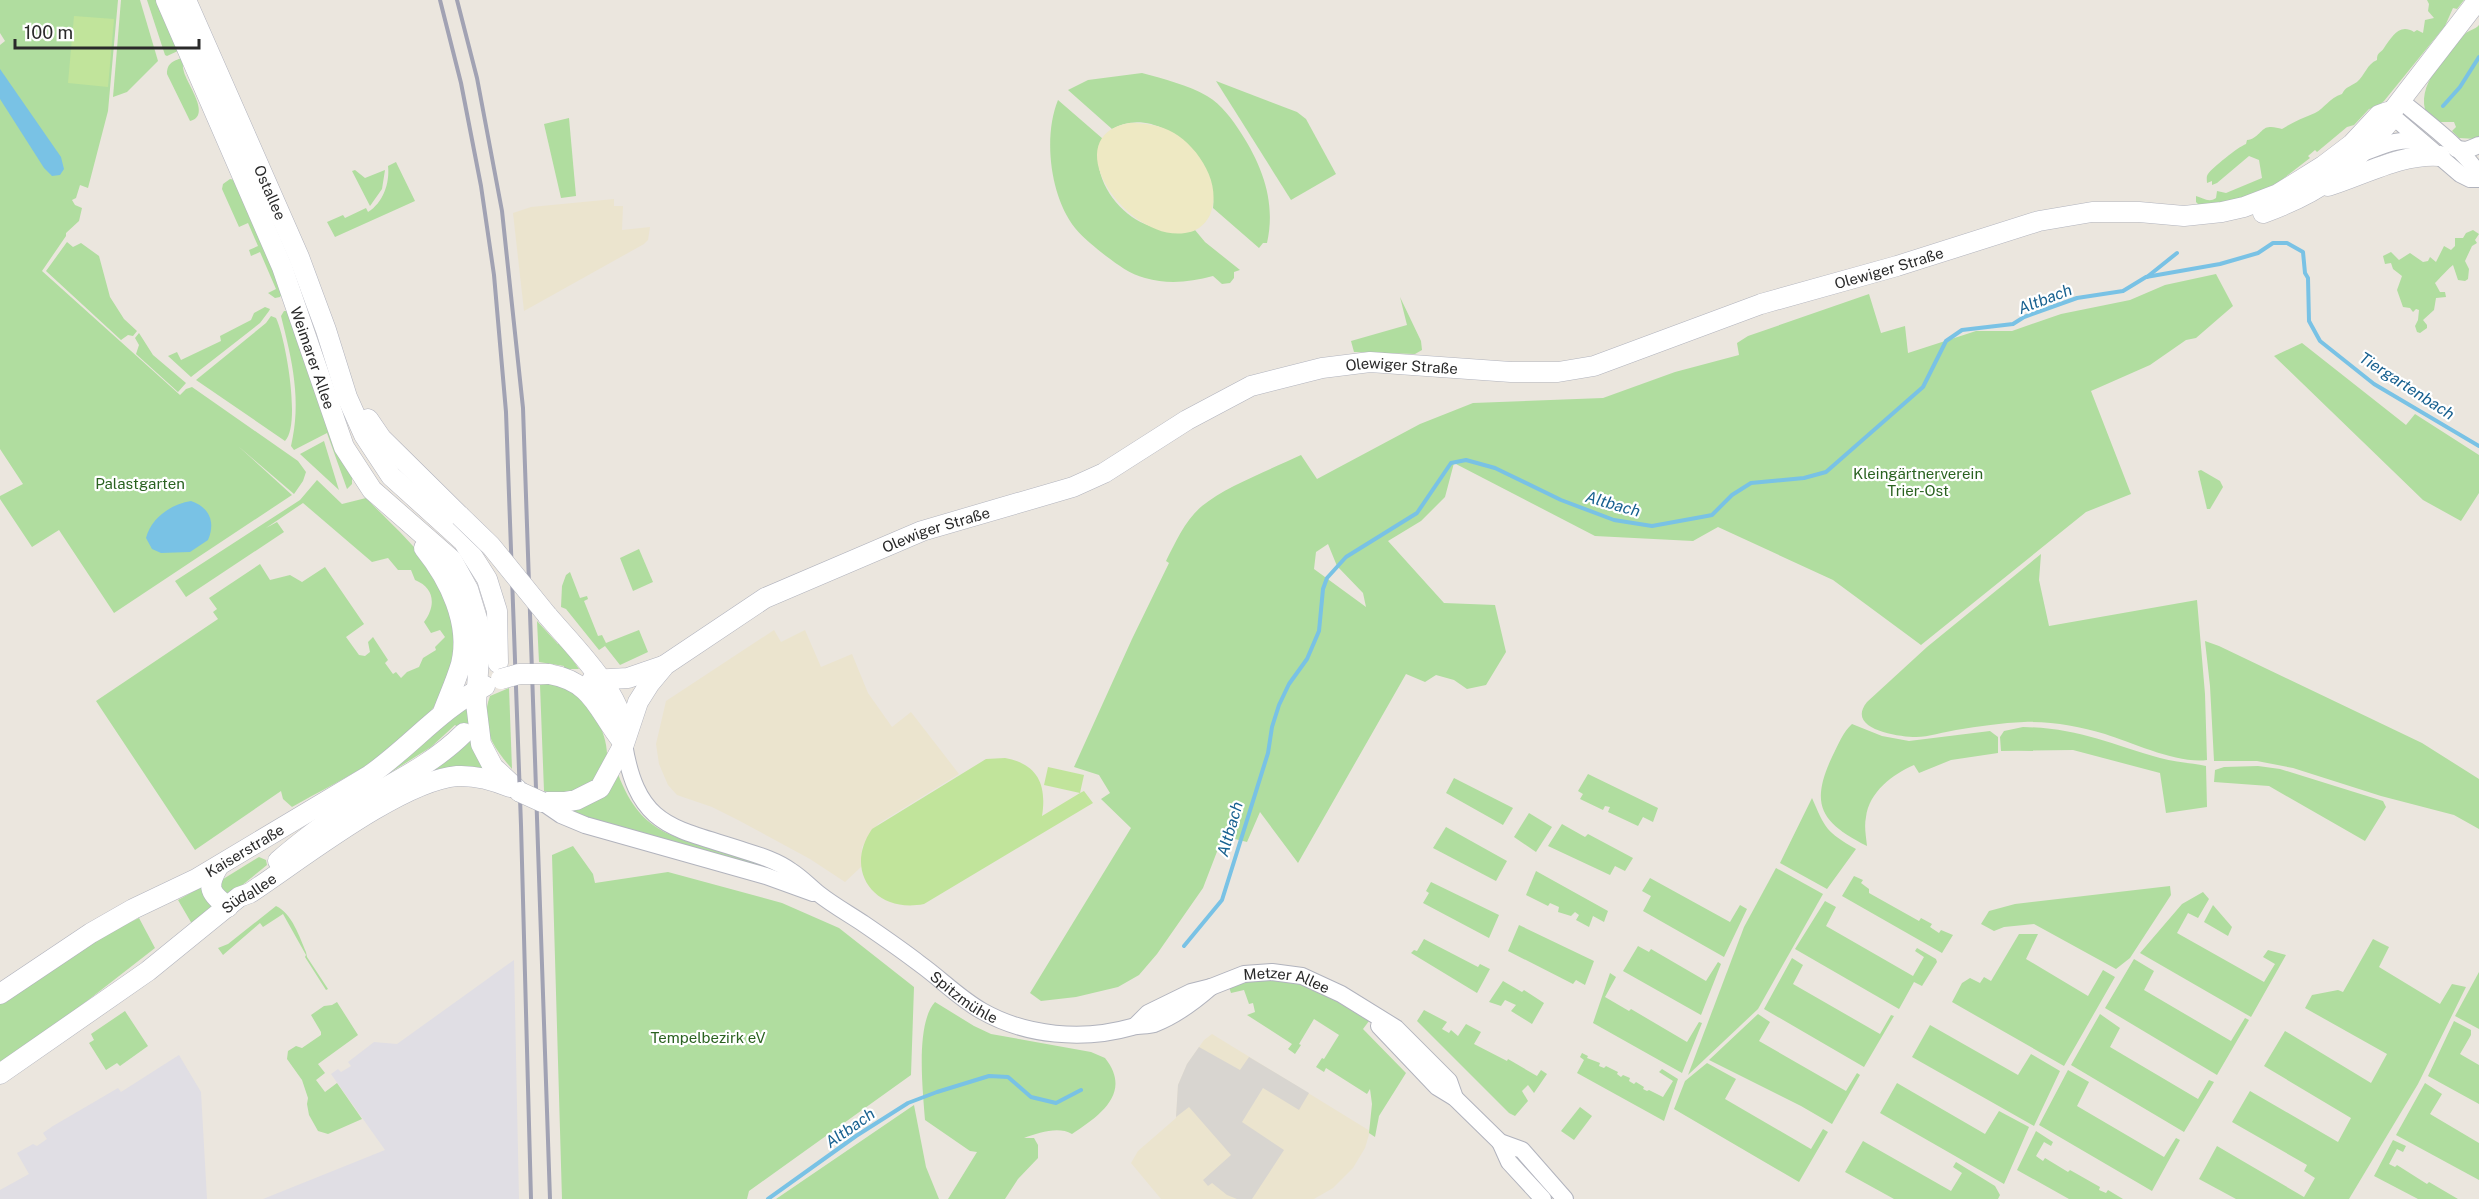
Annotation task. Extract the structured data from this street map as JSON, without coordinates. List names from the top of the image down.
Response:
{
  "streets": {
    "main road": [
      "Ostallee",
      "Olewiger Straße",
      "Weimarer Allee",
      "Kaiserstraße",
      "Südallee"
    ],
    "street": ["Metzer Allee", "Spitzmühle"]
  },
  "crossings": [
    ["Ostallee", "Weimarer Allee"],
    ["Ostallee", "Kaiserstraße"],
    ["Ostallee", "Südallee"],
    ["Ostallee", "Spitzmühle"],
    ["Weimarer Allee", "Kaiserstraße"],
    ["Weimarer Allee", "Südallee"],
    ["Weimarer Allee", "Spitzmühle"],
    ["Kaiserstraße", "Südallee"],
    ["Kaiserstraße", "Spitzmühle"],
    ["Südallee", "Spitzmühle"],
    ["Metzer Allee", "Spitzmühle"]
  ],
  "water": ["Altbach", "Tiergartenbach"],
  "parks": ["Kleingärtnerverein Trier-Ost", "Palastgarten", "Tempelbezirk eV"],
  "scale_bar": "100 m"
}
